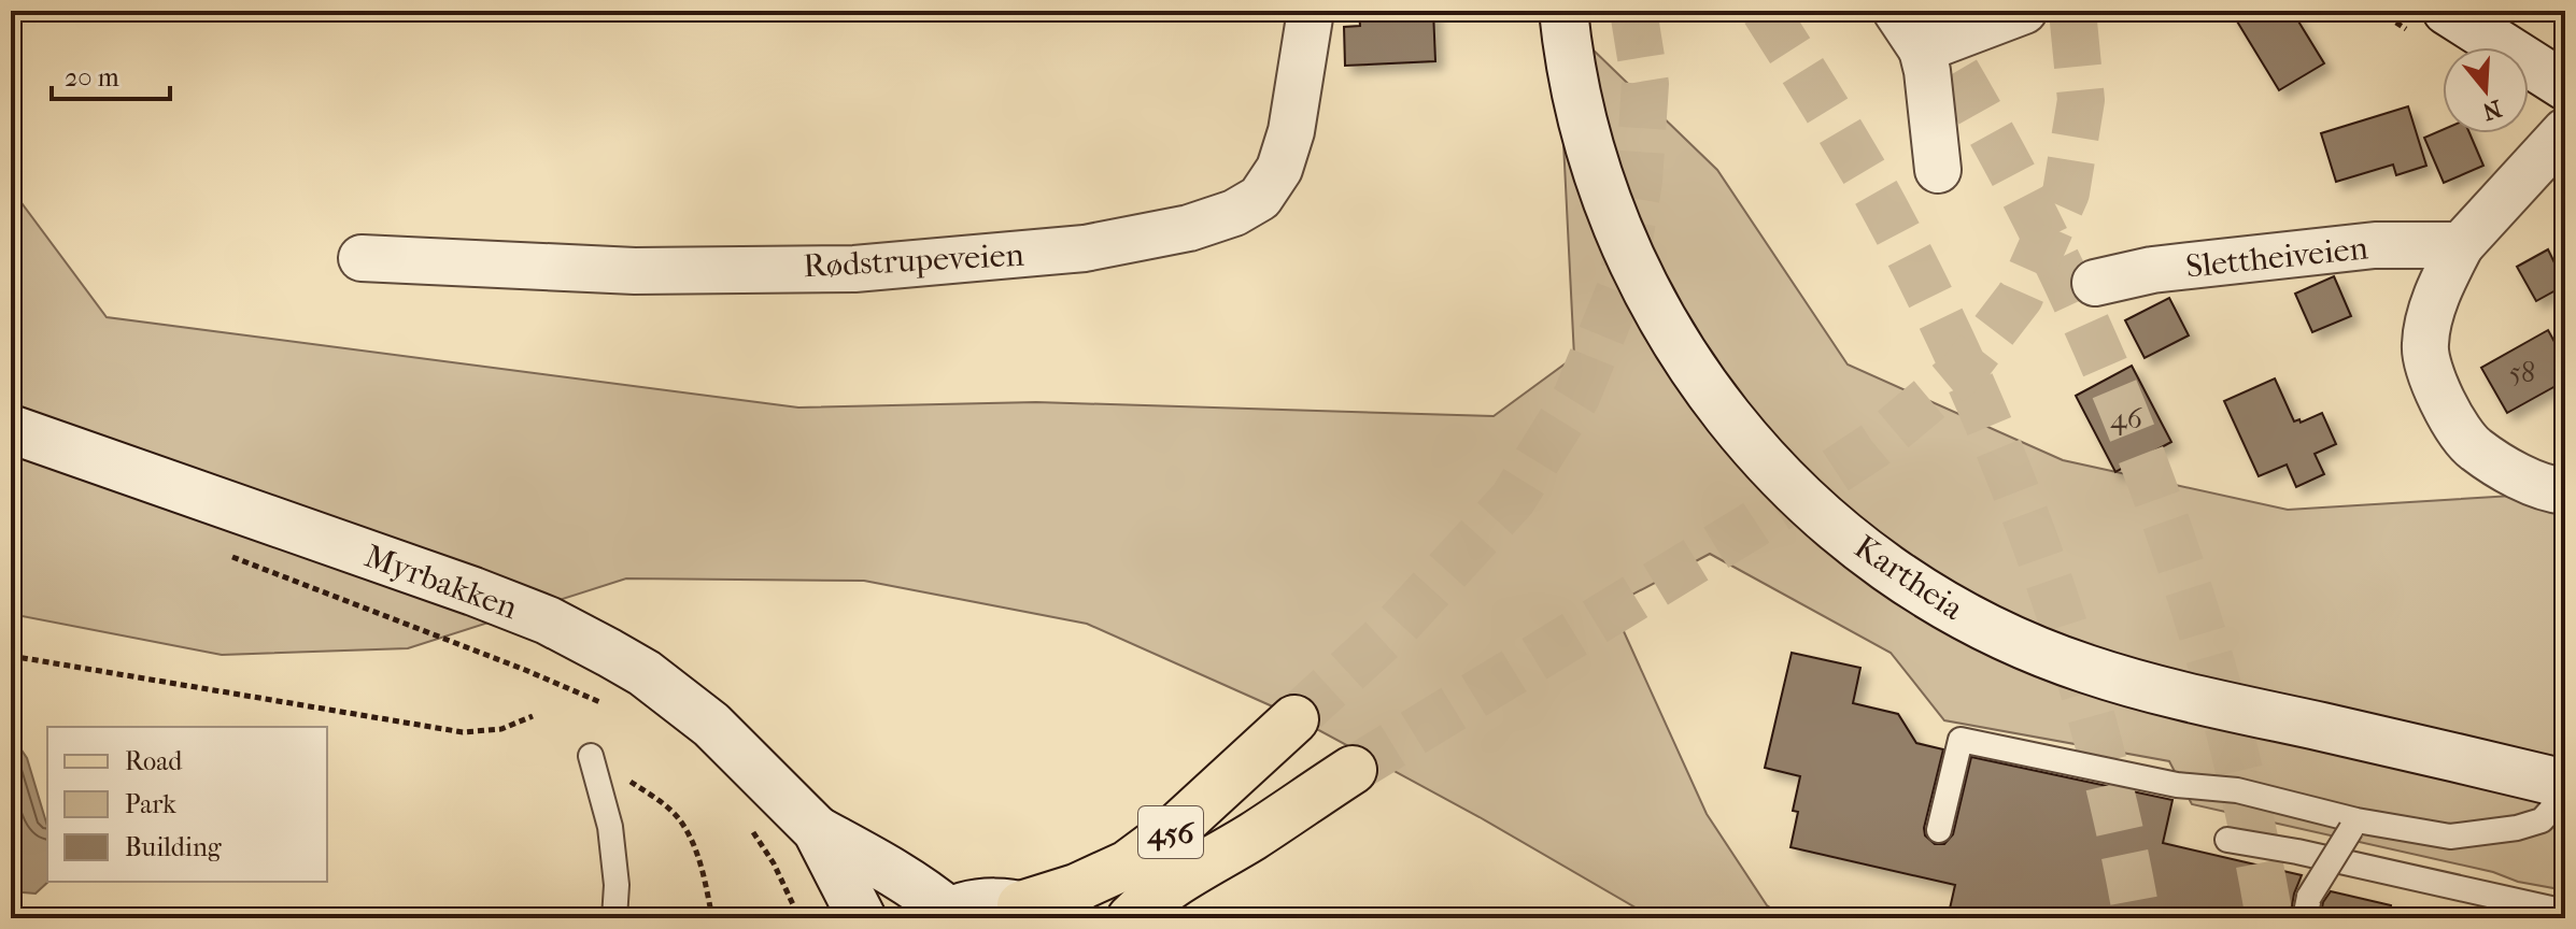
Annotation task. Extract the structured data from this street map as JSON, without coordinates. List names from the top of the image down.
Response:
{
  "streets": {
    "main road": ["456"],
    "street": [
      "Slettheiveien",
      "Rødstrupeveien",
      "Kartheia",
      "Myrbakken"
    ]
  },
  "house_numbers": ["58", "46"],
  "legend": ["Road", "Park", "Building"],
  "scale_bar": "20 m",
  "north": "bottom"
}
